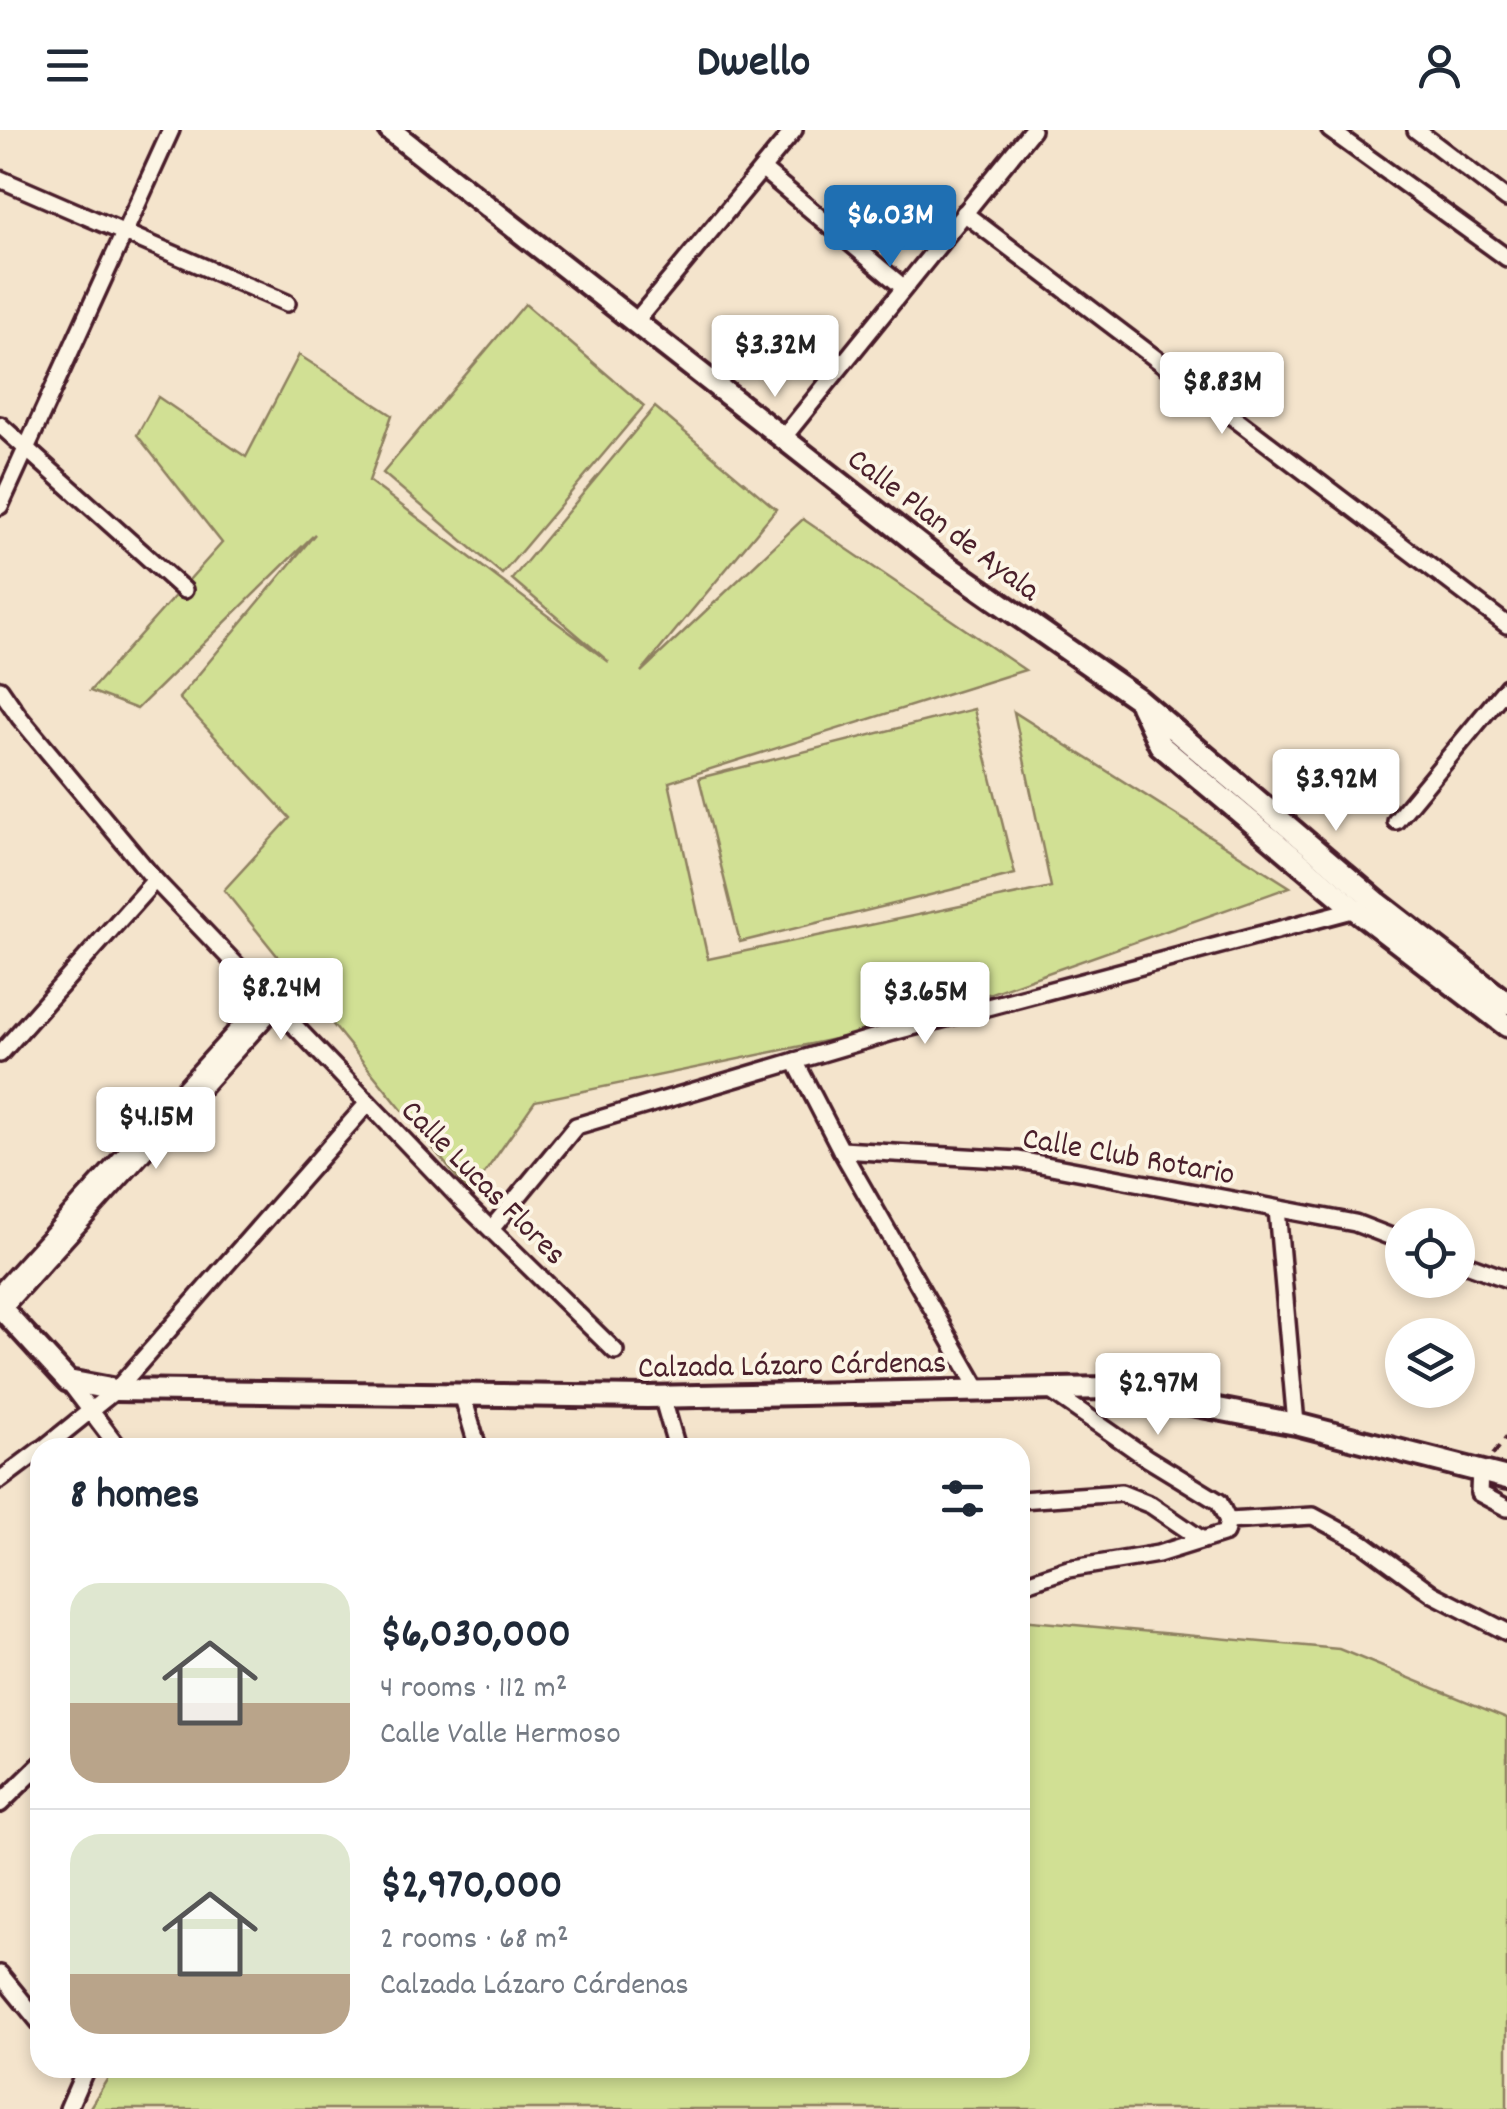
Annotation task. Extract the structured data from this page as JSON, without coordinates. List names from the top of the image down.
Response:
{
  "streets": {
    "street": [
      "Calle Plan de Ayala",
      "Calle Club Rotario",
      "Calle Lucas Flores",
      "Calzada Lázaro Cárdenas"
    ]
  },
  "page": {
    "header": "Dwello",
    "price": [
      "$6.03M",
      "$3.32M",
      "$8.83M",
      "$3.92M",
      "$8.24M",
      "$3.65M",
      "$4.15M",
      "$2.97M"
    ],
    "heading": "8 homes",
    "list": [
      {
        "name": "$6,030,000",
        "note": "4 rooms · 112 m² · Calle Valle Hermoso"
      },
      {
        "name": "$2,970,000",
        "note": "2 rooms · 68 m² · Calzada Lázaro Cárdenas"
      }
    ]
  }
}
